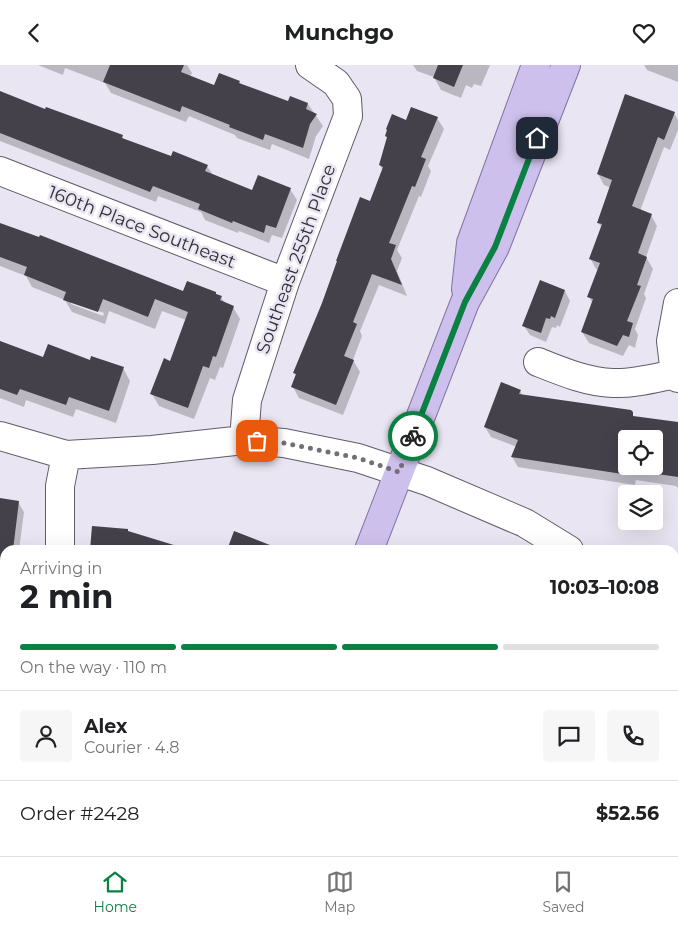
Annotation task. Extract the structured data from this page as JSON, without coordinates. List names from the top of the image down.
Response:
{
  "streets": {
    "street": ["160th Place Southeast", "Southeast 255th Place"]
  },
  "crossings": [
    ["160th Place Southeast", "Southeast 255th Place"]
  ],
  "page": {
    "header": "Munchgo",
    "heading": ["2 min", "Arriving in", "10:03–10:08"],
    "panel": [
      "Alex",
      "Courier · 4.8",
      "Order #2428",
      "$52.56"
    ],
    "bar": "On the way · 110 m",
    "tabs": ["Home", "Map", "Saved"]
  }
}
